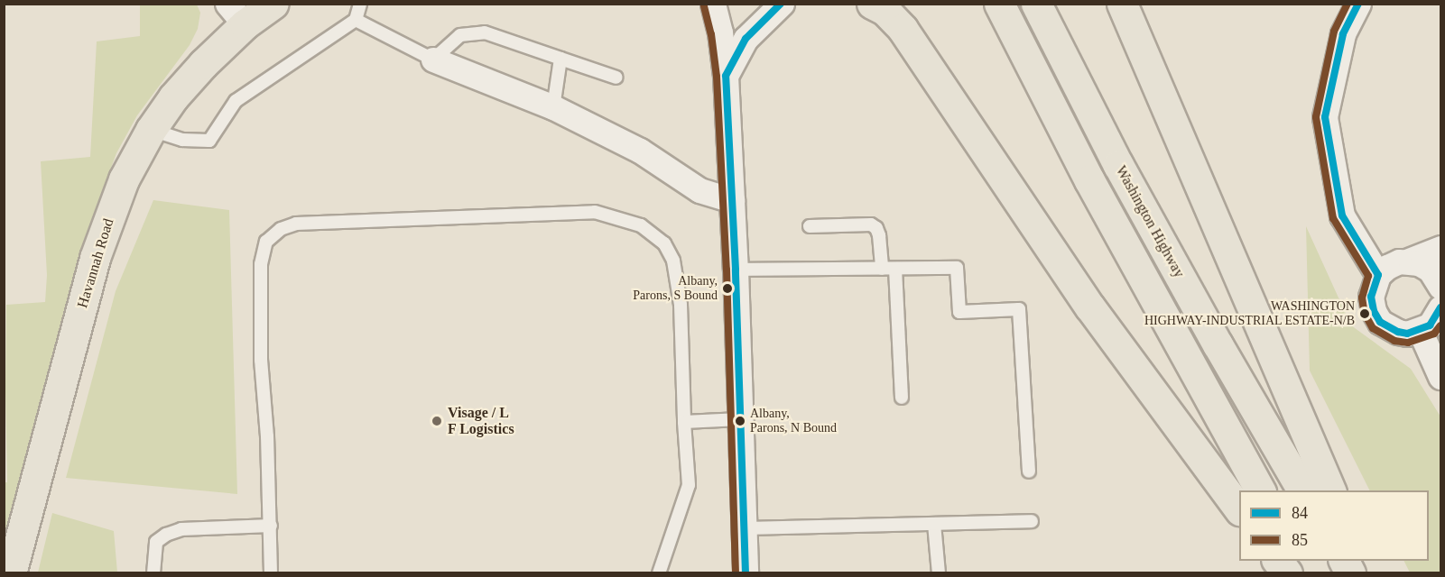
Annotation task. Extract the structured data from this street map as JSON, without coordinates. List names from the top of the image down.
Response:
{
  "streets": {
    "main road": ["Washington Highway", "Havannah Road"]
  },
  "places": [
    "Albany, Parons, S Bound",
    "WASHINGTON HIGHWAY-INDUSTRIAL ESTATE-N/B",
    "Visage / L F Logistics",
    "Albany, Parons, N Bound"
  ],
  "lines": ["transit line 84", "transit line 85"],
  "legend": ["84", "85"]
}
